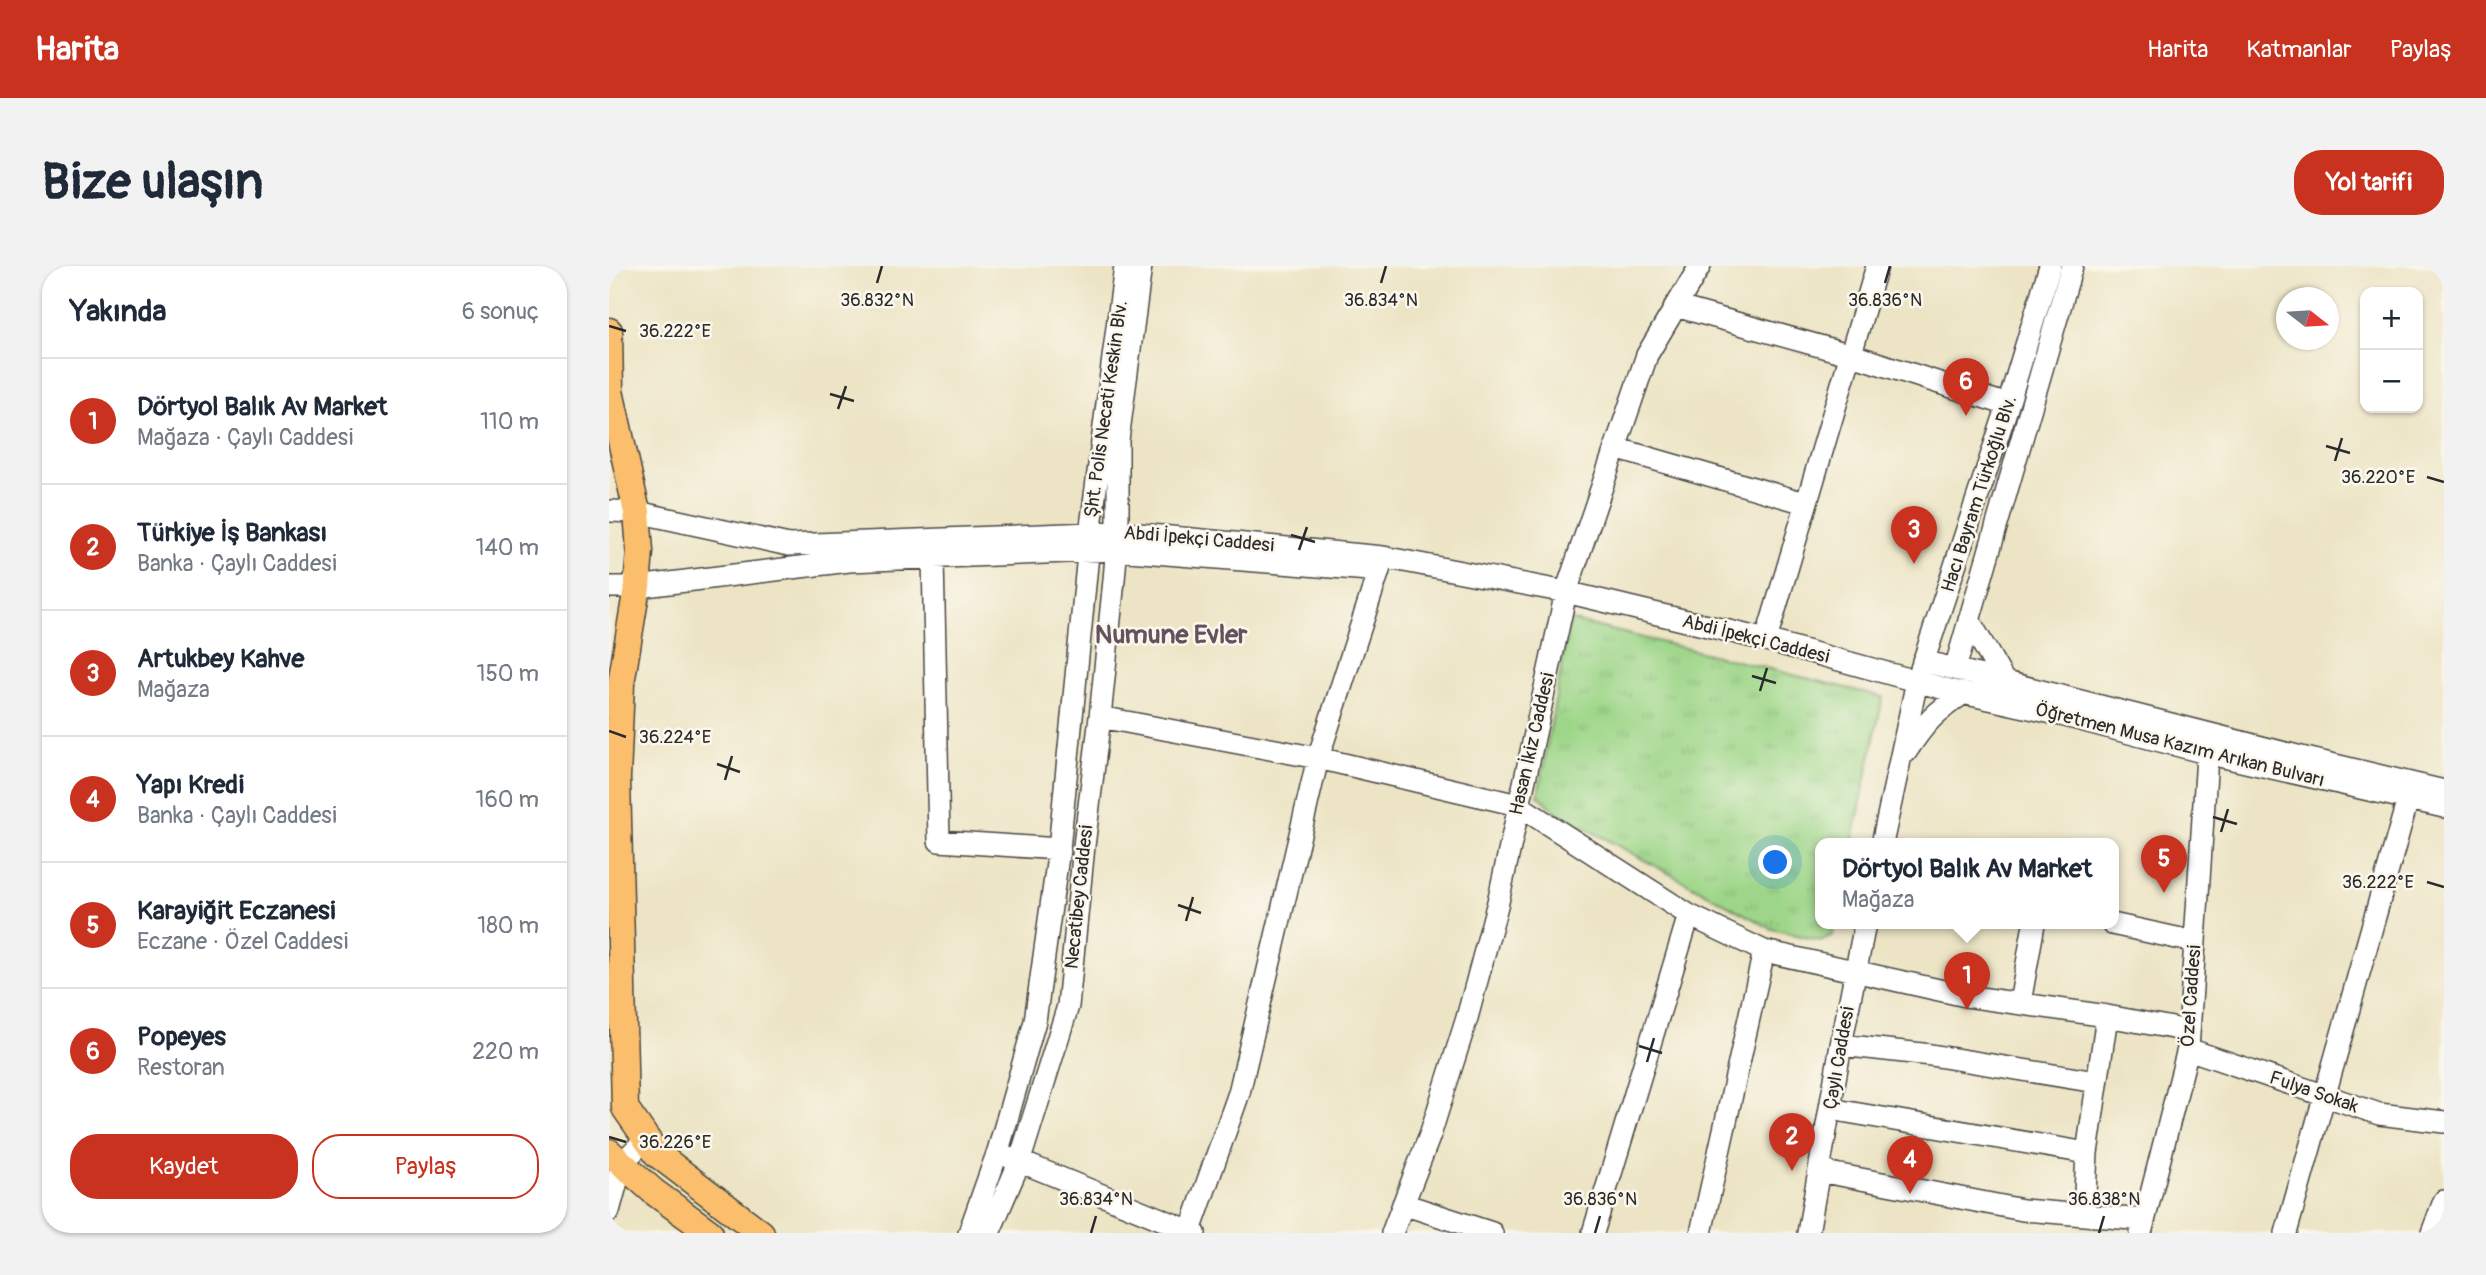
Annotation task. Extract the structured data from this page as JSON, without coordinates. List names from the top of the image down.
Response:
{
  "streets": {
    "street": [
      "Şht. Polis Necati Keskin Blv.",
      "Hacı Bayram Türkoğlu Blv.",
      "Abdi İpekçi Caddesi",
      "Hasan İkiz Caddesi",
      "Öğretmen Musa Kazım Arıkan Bulvarı",
      "Necatibey Caddesi",
      "Özel Caddesi",
      "Çaylı Caddesi",
      "Fulya Sokak"
    ]
  },
  "crossings": [
    ["Şht. Polis Necati Keskin Blv.", "Abdi İpekçi Caddesi"],
    ["Şht. Polis Necati Keskin Blv.", "Necatibey Caddesi"],
    ["Hacı Bayram Türkoğlu Blv.", "Abdi İpekçi Caddesi"],
    ["Hacı Bayram Türkoğlu Blv.", "Öğretmen Musa Kazım Arıkan Bulvarı"],
    ["Abdi İpekçi Caddesi", "Hasan İkiz Caddesi"],
    ["Abdi İpekçi Caddesi", "Öğretmen Musa Kazım Arıkan Bulvarı"],
    ["Abdi İpekçi Caddesi", "Necatibey Caddesi"],
    ["Hasan İkiz Caddesi", "Fulya Sokak"],
    ["Öğretmen Musa Kazım Arıkan Bulvarı", "Özel Caddesi"],
    ["Necatibey Caddesi", "Fulya Sokak"],
    ["Özel Caddesi", "Fulya Sokak"],
    ["Çaylı Caddesi", "Fulya Sokak"]
  ],
  "districts": ["Numune Evler"],
  "north": "right",
  "page": {
    "header": "Harita",
    "nav": ["Harita", "Katmanlar", "Paylaş"],
    "buttons": [
      "Yol tarifi",
      ["Kaydet", "Paylaş"]
    ],
    "title": "Bize ulaşın",
    "heading": ["Yakında", "6 sonuç"],
    "map_buttons": ["+", "−"],
    "list": [
      {
        "mark": "1",
        "name": "Dörtyol Balık Av Market",
        "note": "Mağaza · Çaylı Caddesi",
        "value": "110 m"
      },
      {
        "mark": "2",
        "name": "Türkiye İş Bankası",
        "note": "Banka · Çaylı Caddesi",
        "value": "140 m"
      },
      {
        "mark": "3",
        "name": "Artukbey Kahve",
        "note": "Mağaza",
        "value": "150 m"
      },
      {
        "mark": "4",
        "name": "Yapı Kredi",
        "note": "Banka · Çaylı Caddesi",
        "value": "160 m"
      },
      {
        "mark": "5",
        "name": "Karayiğit Eczanesi",
        "note": "Eczane · Özel Caddesi",
        "value": "180 m"
      },
      {
        "mark": "6",
        "name": "Popeyes",
        "note": "Restoran",
        "value": "220 m"
      }
    ],
    "pins": [
      "6",
      "3",
      "5",
      "1",
      "2",
      "4"
    ],
    "popup": ["Dörtyol Balık Av Market", "Mağaza"]
  },
  "coordinates": [
    "36.832°N",
    "36.834°N",
    "36.836°N",
    "36.222°E",
    "36.220°E",
    "36.224°E",
    "36.226°E",
    "36.838°N"
  ]
}
